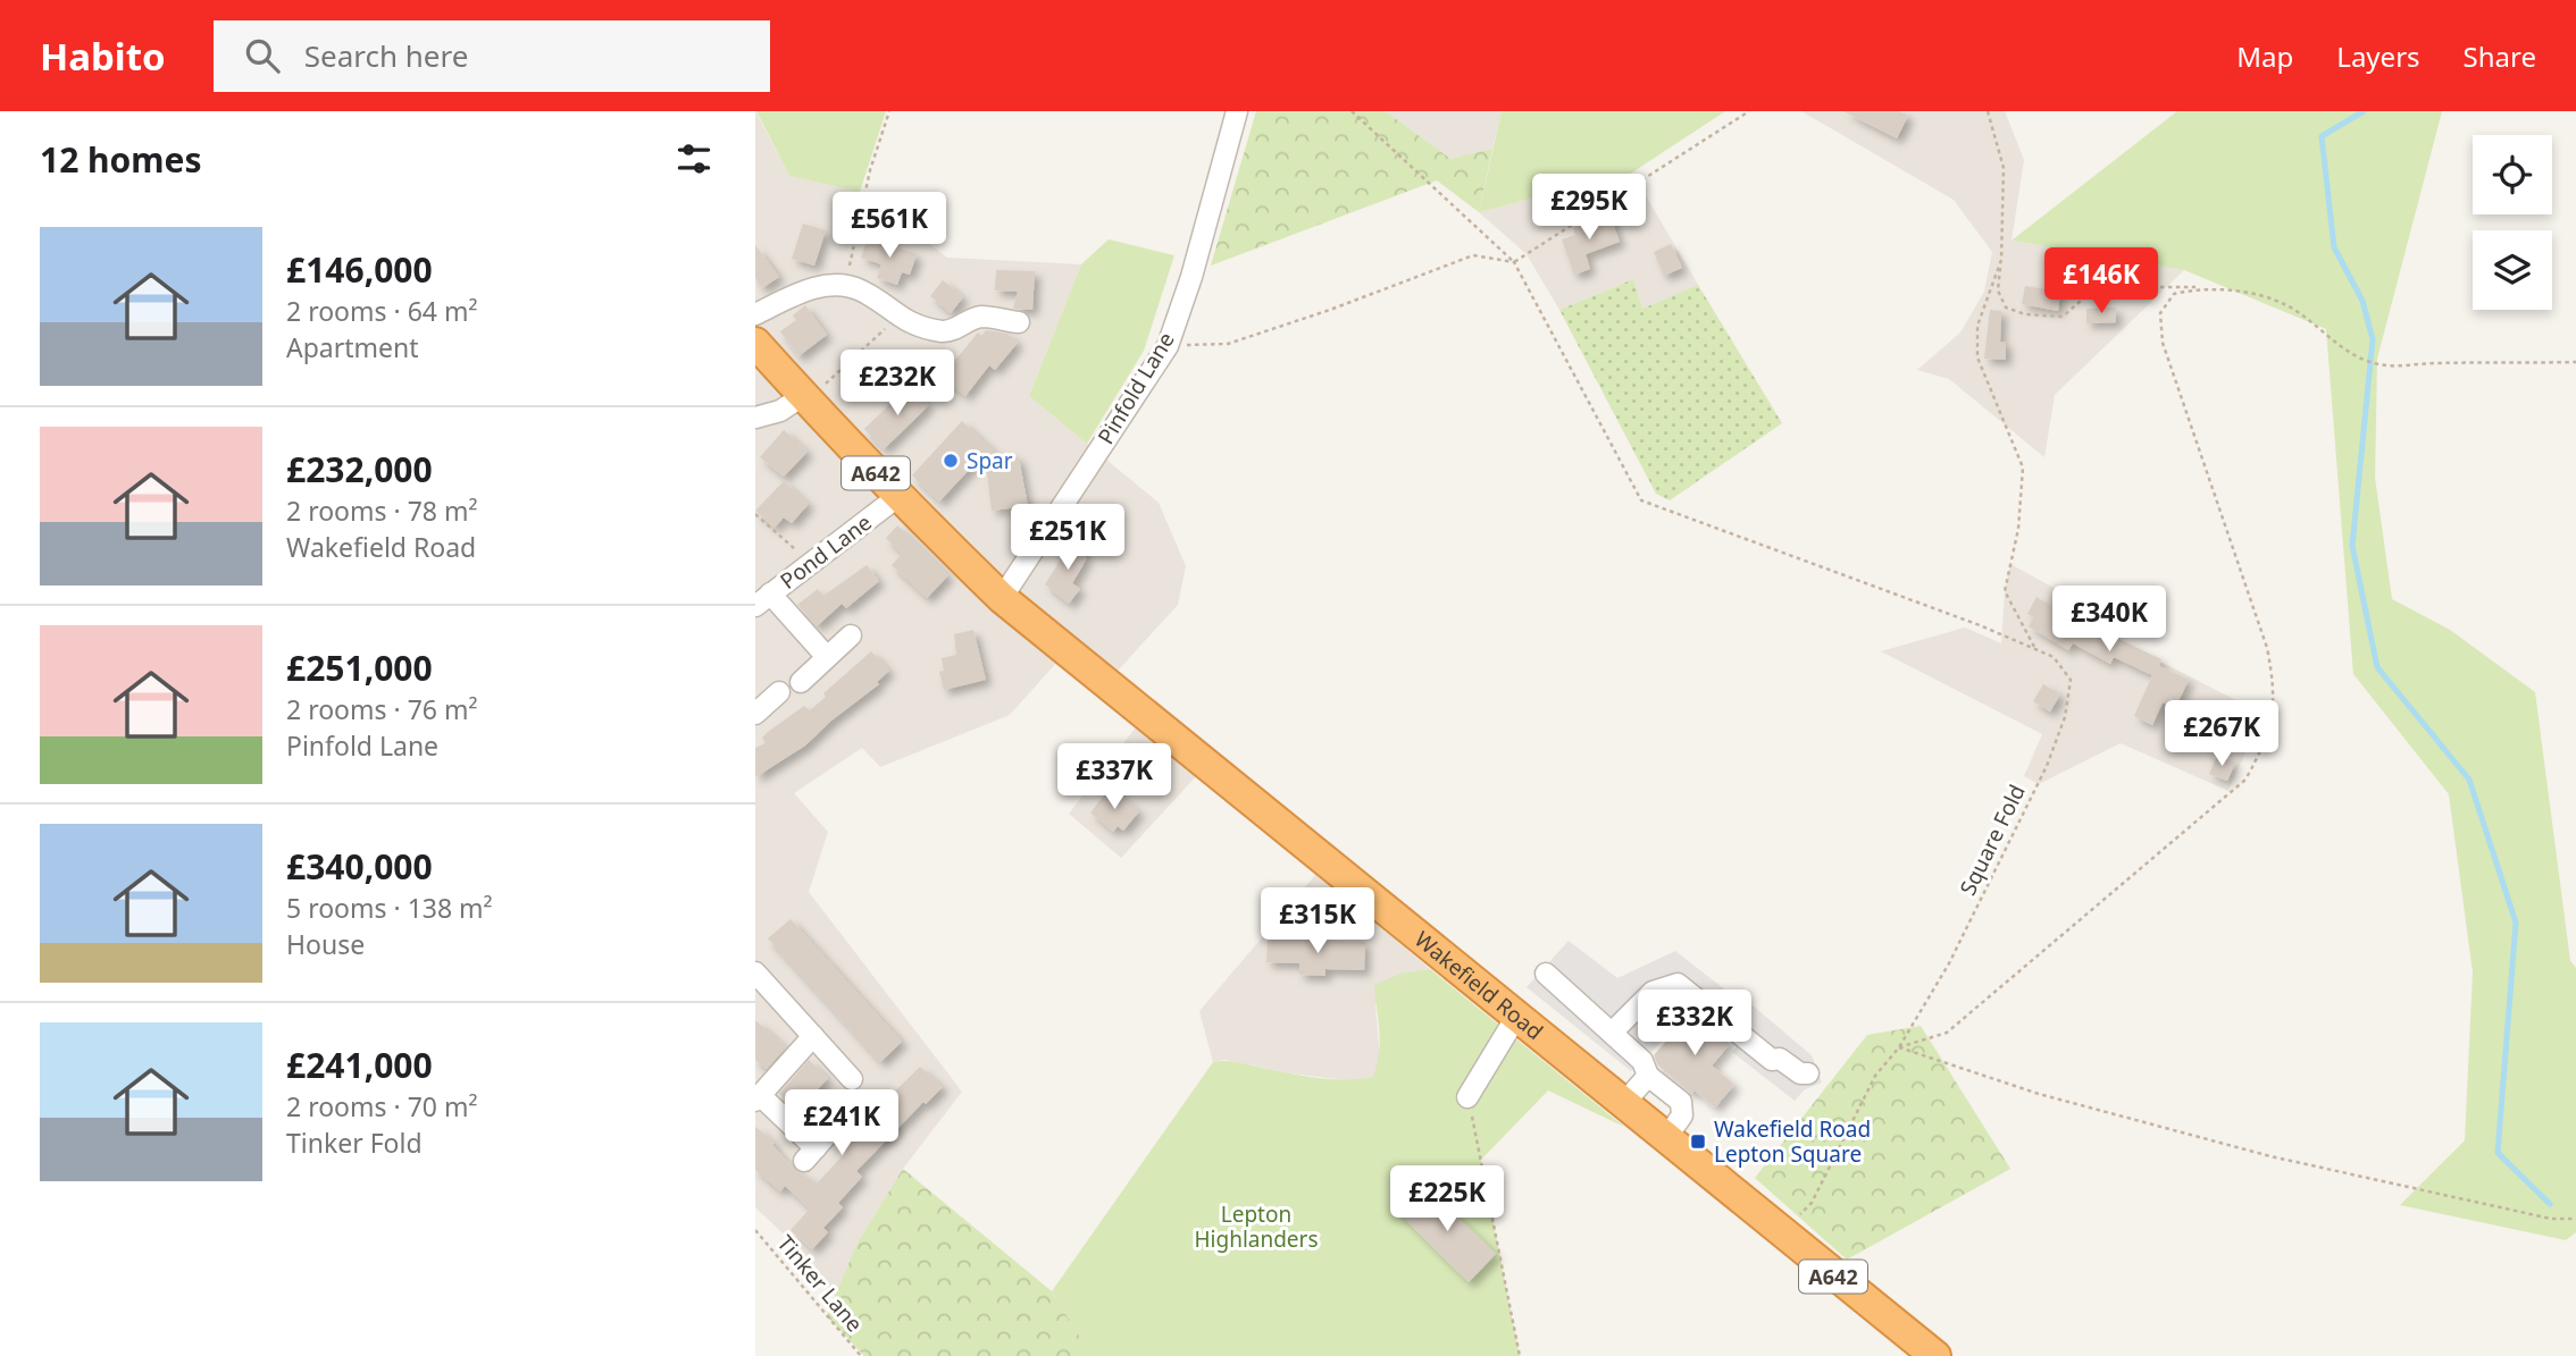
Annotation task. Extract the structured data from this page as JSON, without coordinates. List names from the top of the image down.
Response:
{
  "streets": {
    "highway": ["A642", "Wakefield Road"],
    "street": ["Pinfold Lane", "Pond Lane"],
    "path": ["Square Fold", "Tinker Lane"]
  },
  "crossings": [
    ["Pinfold Lane", "Wakefield Road"],
    ["Pond Lane", "Wakefield Road"]
  ],
  "parks": ["Lepton Highlanders"],
  "places": {
    "other": ["Spar"],
    "transit": ["Wakefield Road Lepton Square"]
  },
  "page": {
    "header": "Habito",
    "search": "Search here",
    "nav": ["Map", "Layers", "Share"],
    "heading": "12 homes",
    "price": [
      "£295K",
      "£561K",
      "£146K",
      "£232K",
      "£251K",
      "£340K",
      "£267K",
      "£337K",
      "£315K",
      "£332K",
      "£241K",
      "£225K"
    ],
    "list": [
      {
        "name": "£146,000",
        "note": "2 rooms · 64 m² · Apartment"
      },
      {
        "name": "£232,000",
        "note": "2 rooms · 78 m² · Wakefield Road"
      },
      {
        "name": "£251,000",
        "note": "2 rooms · 76 m² · Pinfold Lane"
      },
      {
        "name": "£340,000",
        "note": "5 rooms · 138 m² · House"
      },
      {
        "name": "£241,000",
        "note": "2 rooms · 70 m² · Tinker Fold"
      }
    ]
  }
}
